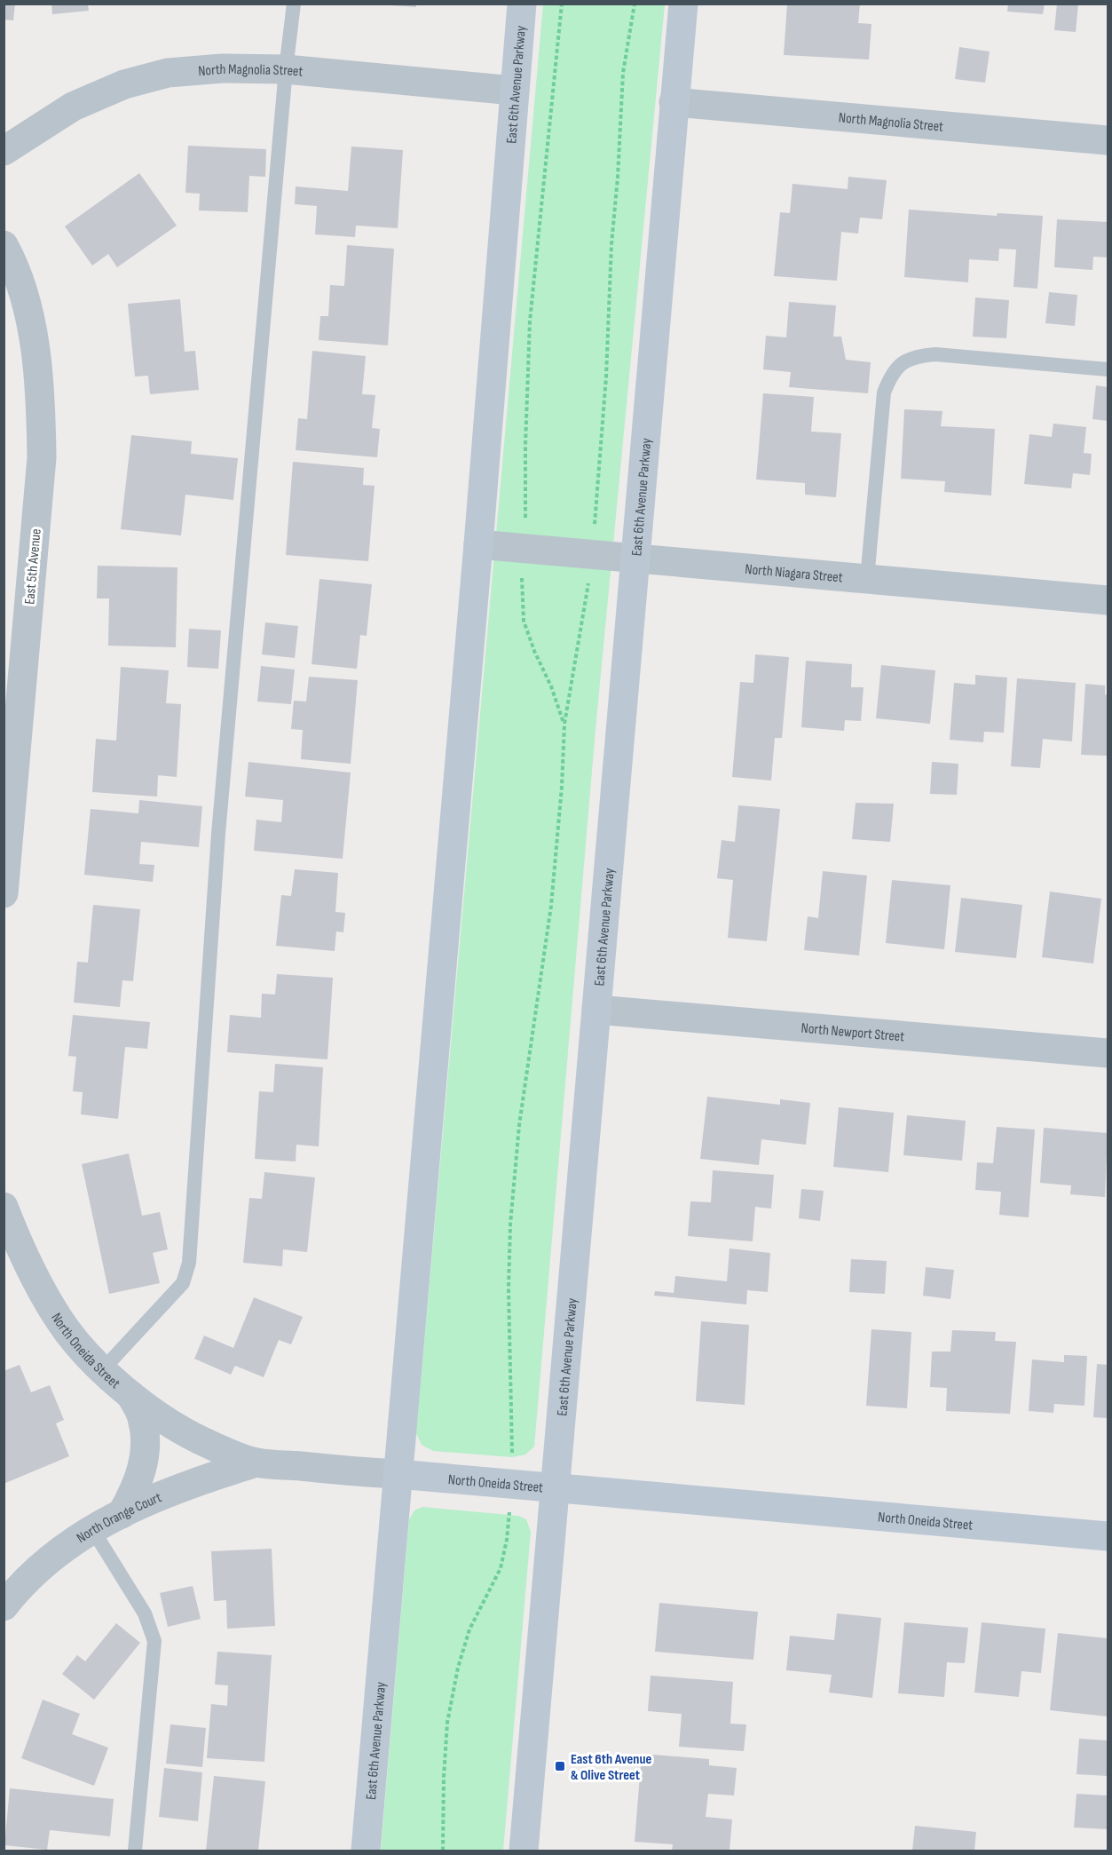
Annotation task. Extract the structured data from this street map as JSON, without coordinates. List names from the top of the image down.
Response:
{
  "streets": {
    "main road": ["East 6th Avenue Parkway", "North Oneida Street"],
    "street": [
      "North Magnolia Street",
      "East 5th Avenue",
      "North Niagara Street",
      "North Newport Street",
      "North Orange Court"
    ]
  },
  "crossings": [
    ["North Magnolia Street", "East 6th Avenue Parkway"],
    ["East 6th Avenue Parkway", "North Niagara Street"],
    ["East 6th Avenue Parkway", "North Newport Street"],
    ["East 6th Avenue Parkway", "North Oneida Street"],
    ["North Oneida Street", "North Orange Court"]
  ],
  "places": {
    "transit": ["East 6th Avenue & Olive Street"]
  }
}
